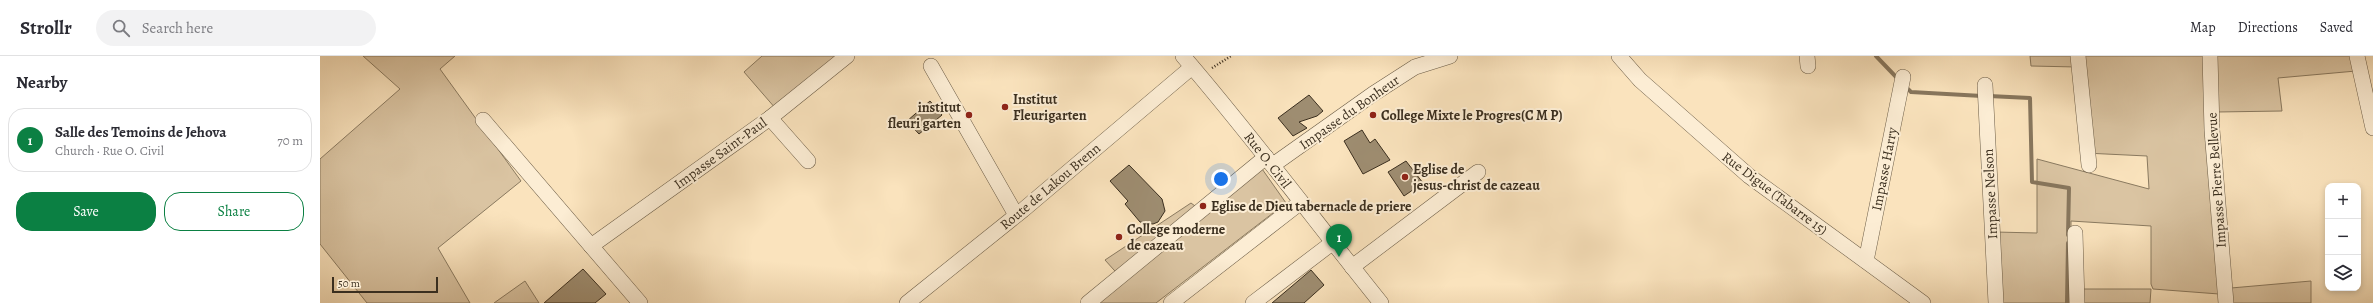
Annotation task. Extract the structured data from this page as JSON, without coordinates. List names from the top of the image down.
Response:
{
  "streets": {
    "street": [
      "Impasse du Bonheur",
      "Impasse Saint-Paul",
      "Rue O. Civil",
      "Impasse Harry",
      "Impasse Pierre Bellevue",
      "Route de Lakou Brenn",
      "Rue Digue (Tabarre 15)",
      "Impasse Nelson"
    ]
  },
  "crossings": [
    ["Impasse du Bonheur", "Rue O. Civil"],
    ["Rue O. Civil", "Route de Lakou Brenn"],
    ["Impasse Harry", "Rue Digue (Tabarre 15)"]
  ],
  "places": [
    "Institut Fleurigarten",
    "institut fleuri garten",
    "College Mixte le Progres(C M P)",
    "Eglise de jesus-christ de cazeau",
    "Eglise de Dieu tabernacle de priere",
    "College moderne de cazeau"
  ],
  "scale_bar": "50 m",
  "page": {
    "header": "Strollr",
    "search": "Search here",
    "nav": ["Map", "Directions", "Saved"],
    "heading": "Nearby",
    "list": [
      {
        "mark": "1",
        "name": "Salle des Temoins de Jehova",
        "note": "Church · Rue O. Civil",
        "value": "70 m"
      }
    ],
    "buttons": ["Save", "Share"],
    "map_buttons": ["+", "−"],
    "pins": "1",
    "scale": "50 m"
  }
}
